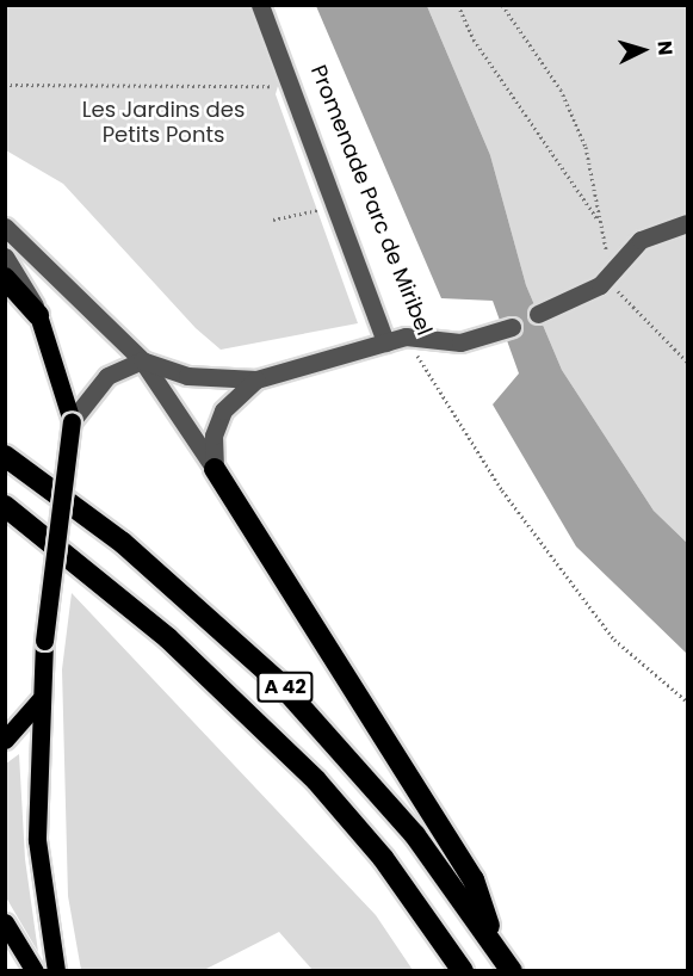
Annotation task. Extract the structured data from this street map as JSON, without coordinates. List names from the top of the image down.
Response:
{
  "streets": {
    "highway": ["A 42"],
    "path": ["Promenade Parc de Miribel"]
  },
  "parks": ["Les Jardins des Petits Ponts"],
  "north": "right"
}
